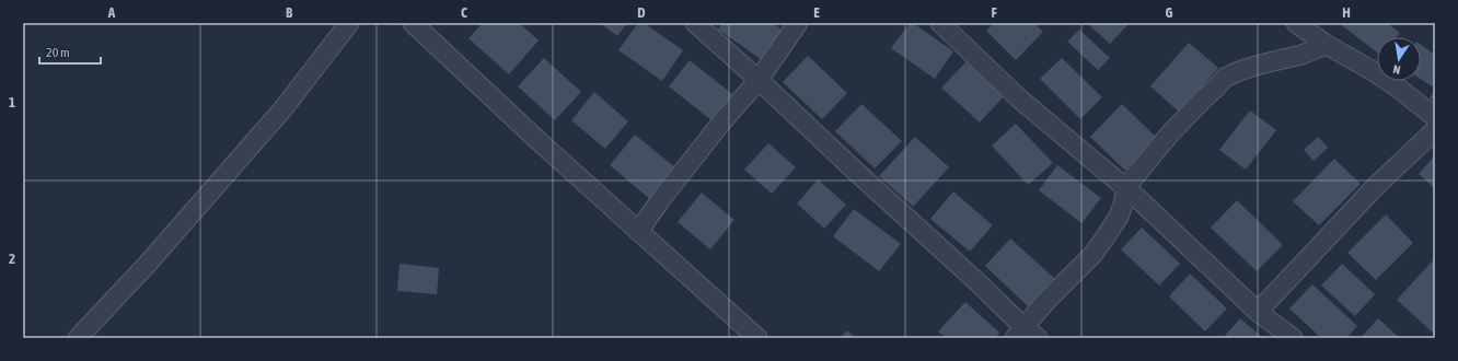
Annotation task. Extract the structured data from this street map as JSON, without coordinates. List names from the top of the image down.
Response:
{
  "scale_bar": "20 m",
  "north": "bottom",
  "grid": {
    "columns": [
      "A",
      "B",
      "C",
      "D",
      "E",
      "F",
      "G",
      "H"
    ],
    "rows": ["1", "2"]
  }
}
